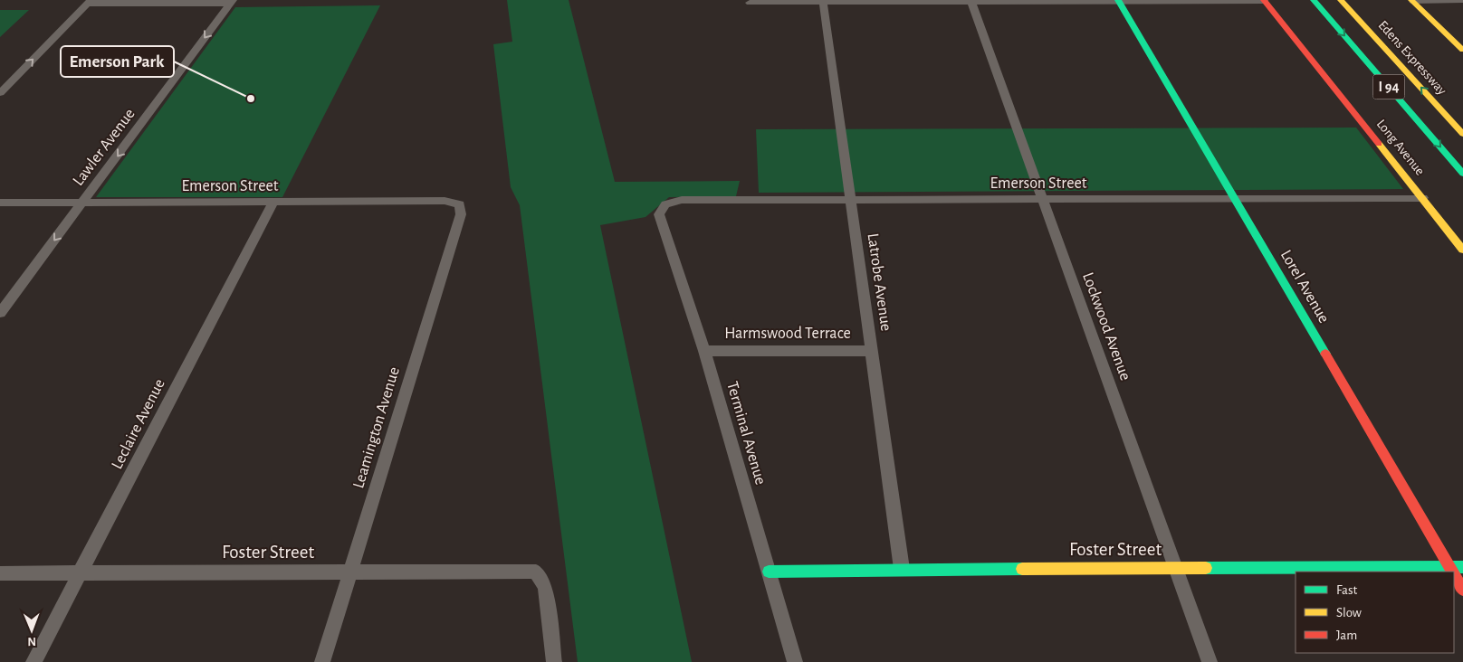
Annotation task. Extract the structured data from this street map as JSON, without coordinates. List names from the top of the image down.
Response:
{
  "streets": {
    "main road": [
      "Edens Expressway",
      "I 94",
      "Long Avenue",
      "Lorel Avenue",
      "Foster Street"
    ],
    "street": [
      "Lawler Avenue",
      "Emerson Street",
      "Latrobe Avenue",
      "Lockwood Avenue",
      "Harmswood Terrace",
      "Leclaire Avenue",
      "Leamington Avenue",
      "Terminal Avenue"
    ]
  },
  "crossings": [
    ["Lawler Avenue", "Emerson Street"],
    ["Long Avenue", "Emerson Street"],
    ["Emerson Street", "Latrobe Avenue"],
    ["Emerson Street", "Lorel Avenue"],
    ["Emerson Street", "Lockwood Avenue"],
    ["Emerson Street", "Leclaire Avenue"],
    ["Emerson Street", "Leamington Avenue"],
    ["Emerson Street", "Terminal Avenue"],
    ["Latrobe Avenue", "Harmswood Terrace"],
    ["Latrobe Avenue", "Foster Street"],
    ["Lorel Avenue", "Foster Street"],
    ["Lockwood Avenue", "Foster Street"],
    ["Harmswood Terrace", "Terminal Avenue"],
    ["Leclaire Avenue", "Foster Street"],
    ["Leamington Avenue", "Foster Street"],
    ["Terminal Avenue", "Foster Street"]
  ],
  "one_way": ["Lawler Avenue"],
  "places": ["Emerson Park"],
  "legend": ["Fast", "Slow", "Jam"],
  "north": "bottom"
}
